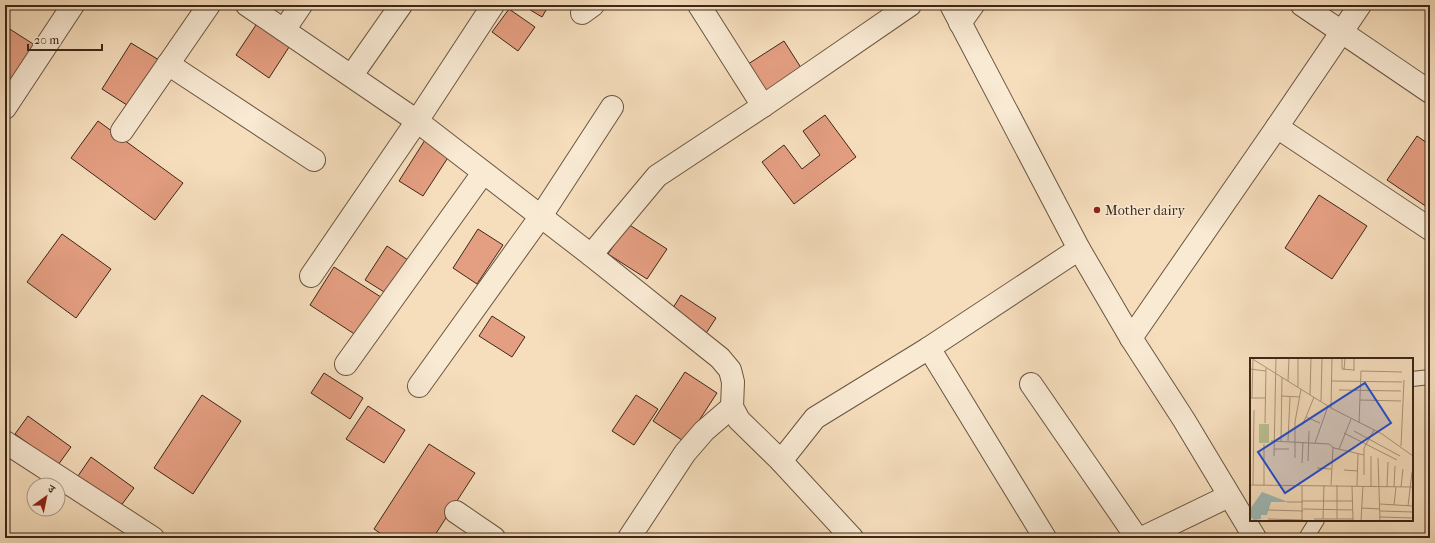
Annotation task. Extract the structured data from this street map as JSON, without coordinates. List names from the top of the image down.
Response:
{
  "places": ["Mother dairy"],
  "scale_bar": "20 m",
  "north": "top right"
}
